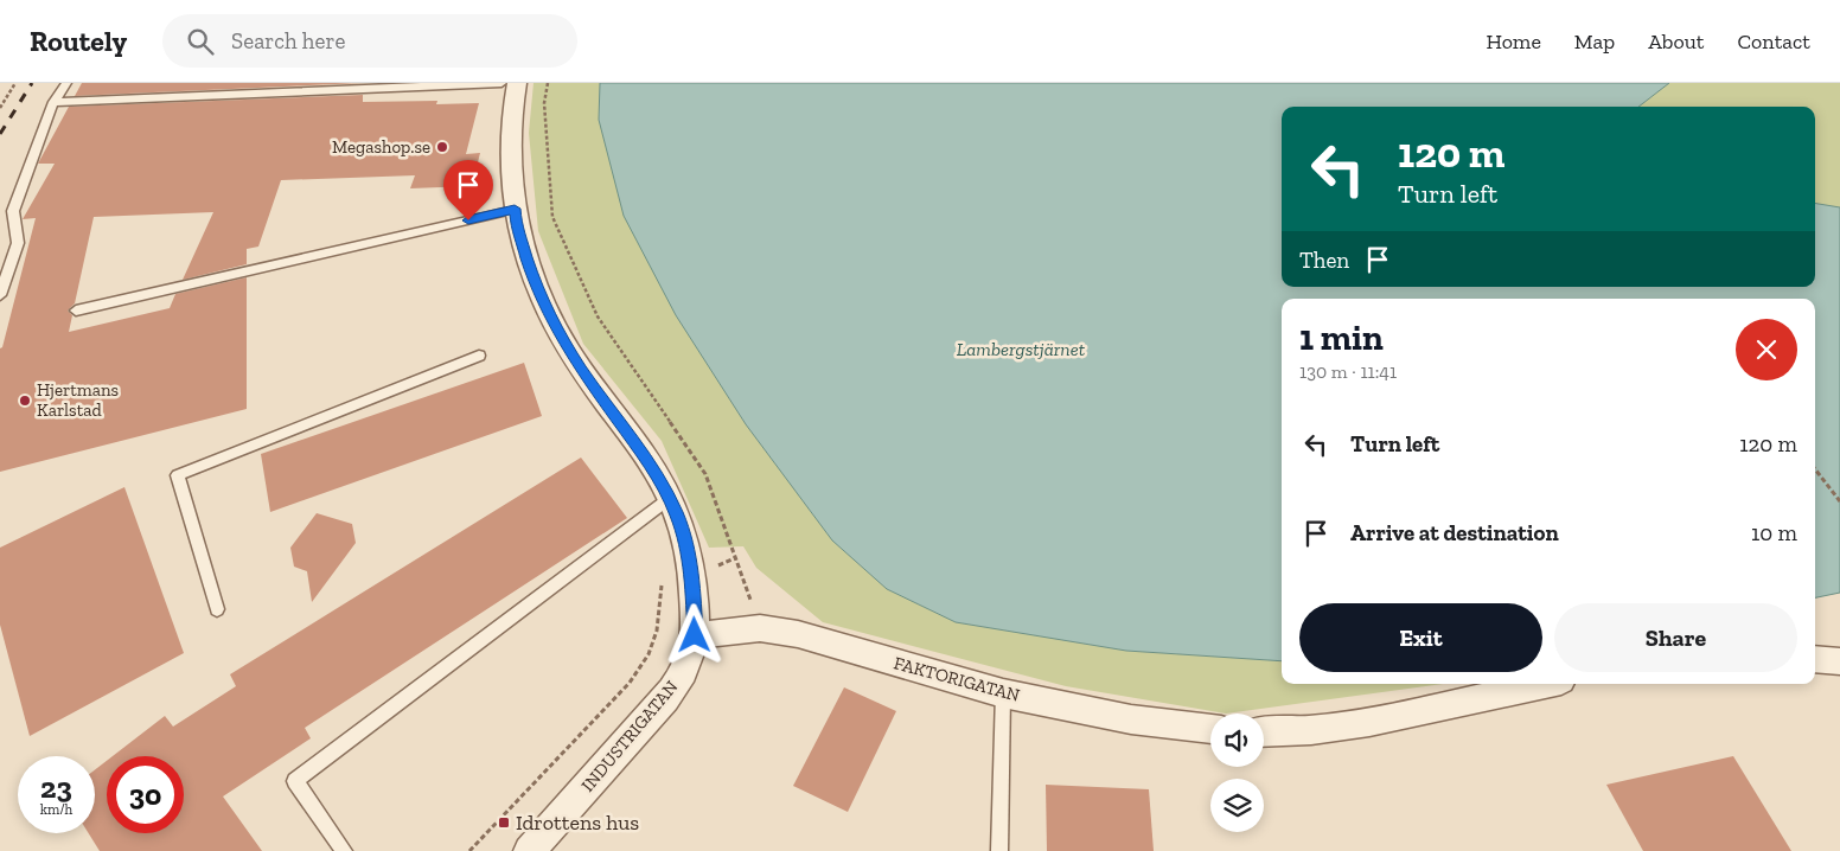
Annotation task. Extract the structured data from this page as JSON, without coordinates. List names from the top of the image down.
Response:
{
  "streets": {
    "street": ["FAKTORIGATAN", "INDUSTRIGATAN"]
  },
  "crossings": [
    ["FAKTORIGATAN", "INDUSTRIGATAN"]
  ],
  "water": ["Lambergstjärnet"],
  "places": {
    "other": ["Megashop.se", "Hjertmans Karlstad"],
    "transit": ["Idrottens hus"]
  },
  "page": {
    "header": "Routely",
    "search": "Search here",
    "nav": [
      "Home",
      "Map",
      "About",
      "Contact"
    ],
    "turn": ["120 m", "Turn left"],
    "then": "Then",
    "heading": ["1 min", "130 m · 11:41"],
    "list": [
      {
        "name": "Turn left",
        "value": "120 m"
      },
      {
        "name": "Arrive at destination",
        "value": "10 m"
      }
    ],
    "buttons": ["Exit", "Share"],
    "speed": "23 km/h",
    "limit": "30"
  }
}
